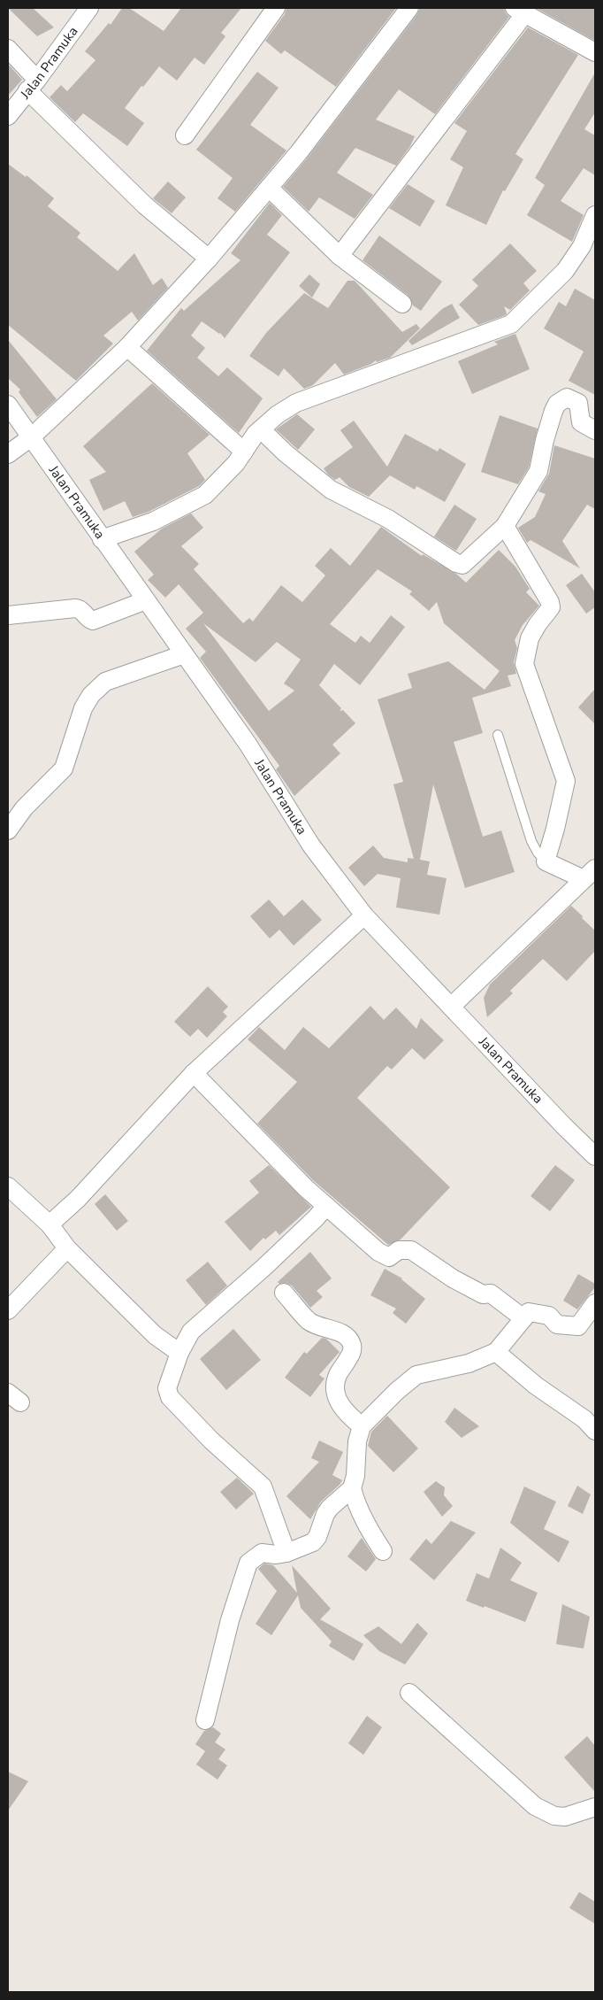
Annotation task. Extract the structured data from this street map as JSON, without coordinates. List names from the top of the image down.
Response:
{
  "streets": {
    "street": ["Jalan Pramuka"]
  }
}
